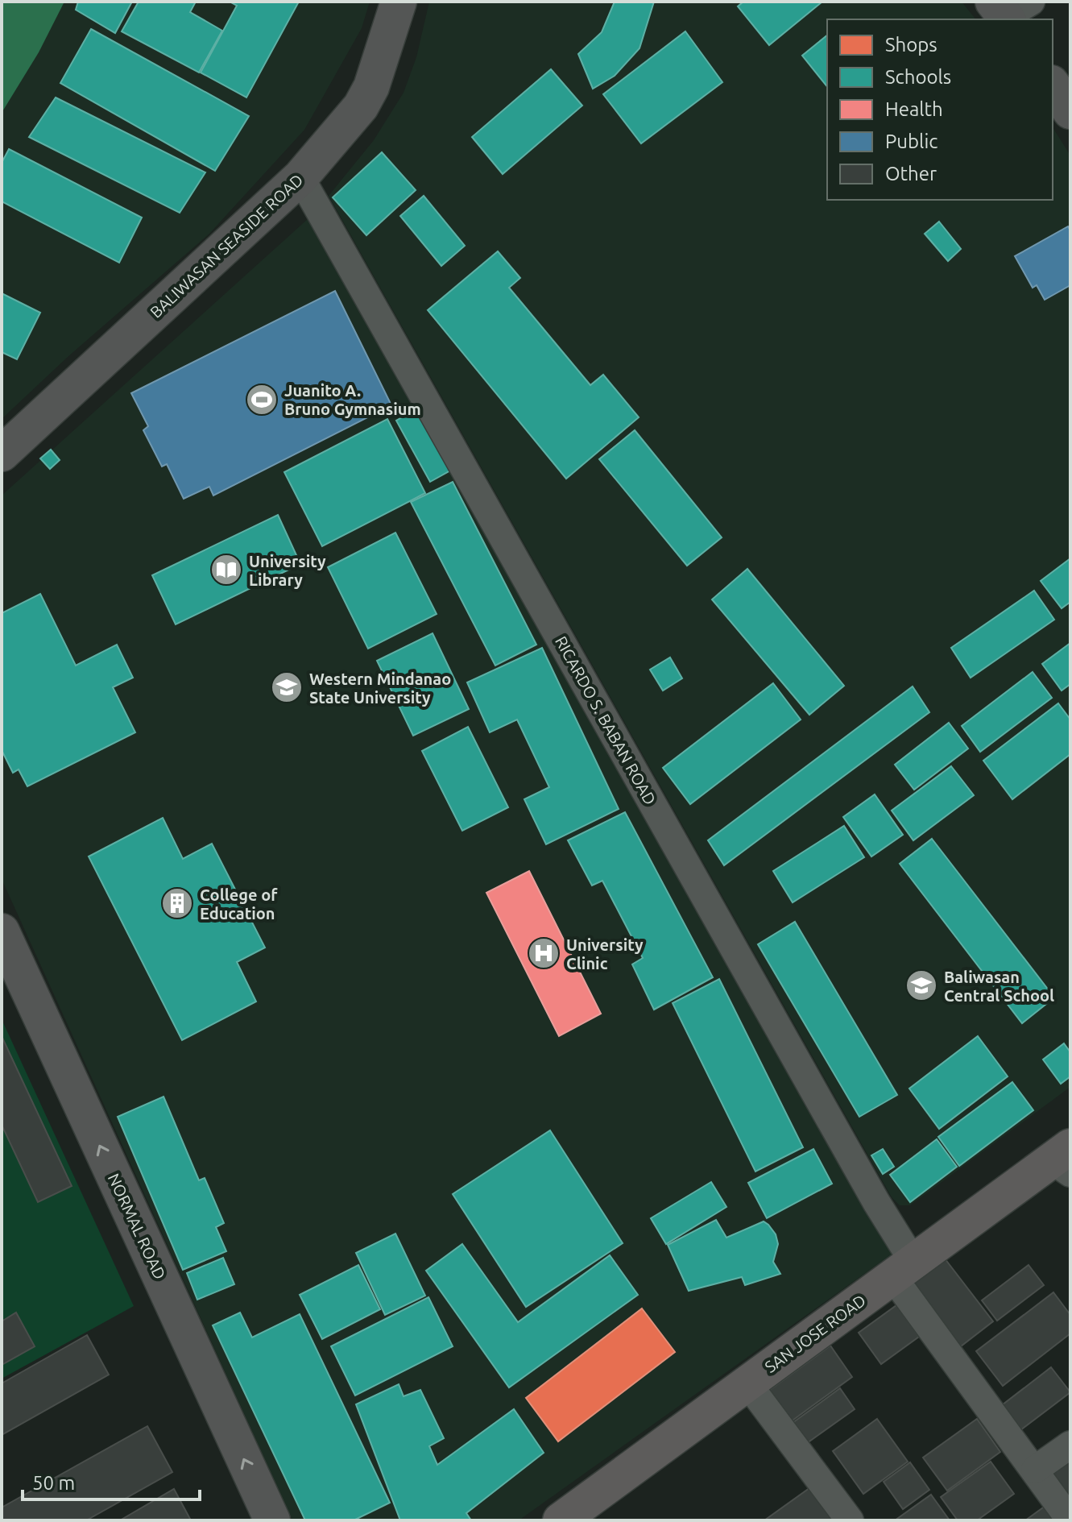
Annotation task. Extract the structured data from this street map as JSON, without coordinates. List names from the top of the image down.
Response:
{
  "streets": {
    "main road": ["BALIWASAN SEASIDE ROAD", "NORMAL ROAD", "SAN JOSE ROAD"],
    "street": ["RICARDO S. BABAN ROAD"]
  },
  "crossings": [
    ["BALIWASAN SEASIDE ROAD", "RICARDO S. BABAN ROAD"],
    ["RICARDO S. BABAN ROAD", "SAN JOSE ROAD"]
  ],
  "one_way": ["NORMAL ROAD"],
  "places": {
    "sports": ["Juanito A. Bruno Gymnasium"],
    "library": ["University Library"],
    "school or university": ["Western Mindanao State University", "Baliwasan Central School"],
    "building": ["College of Education"],
    "hospital": ["University Clinic"]
  },
  "legend": [
    "Shops",
    "Schools",
    "Health",
    "Public",
    "Other"
  ],
  "scale_bar": "50 m"
}
